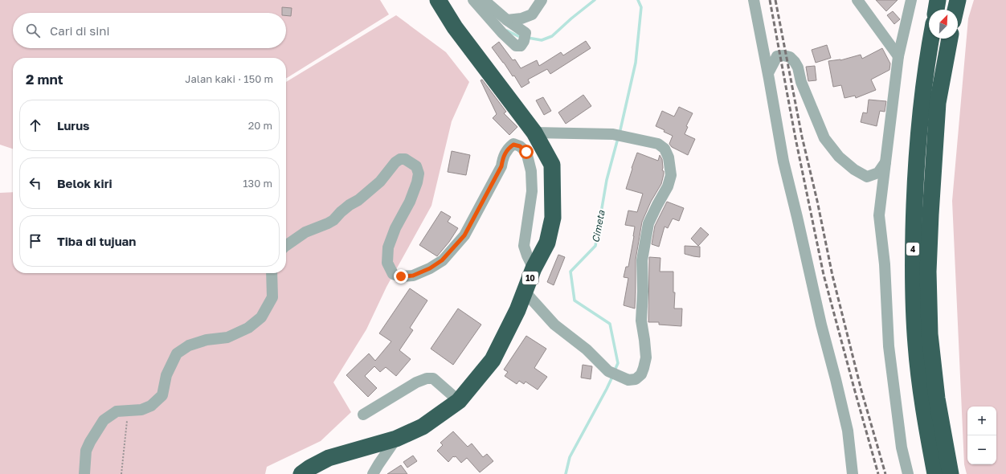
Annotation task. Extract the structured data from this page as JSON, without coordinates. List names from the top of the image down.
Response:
{
  "streets": {
    "highway": ["4", "10"]
  },
  "water": ["Cimeta"],
  "north": "top right",
  "page": {
    "search": "Cari di sini",
    "heading": ["2 mnt", "Jalan kaki · 150 m"],
    "list": [
      ["Lurus", "20 m"],
      ["Belok kiri", "130 m"],
      "Tiba di tujuan"
    ],
    "map_buttons": ["+", "−"]
  }
}
